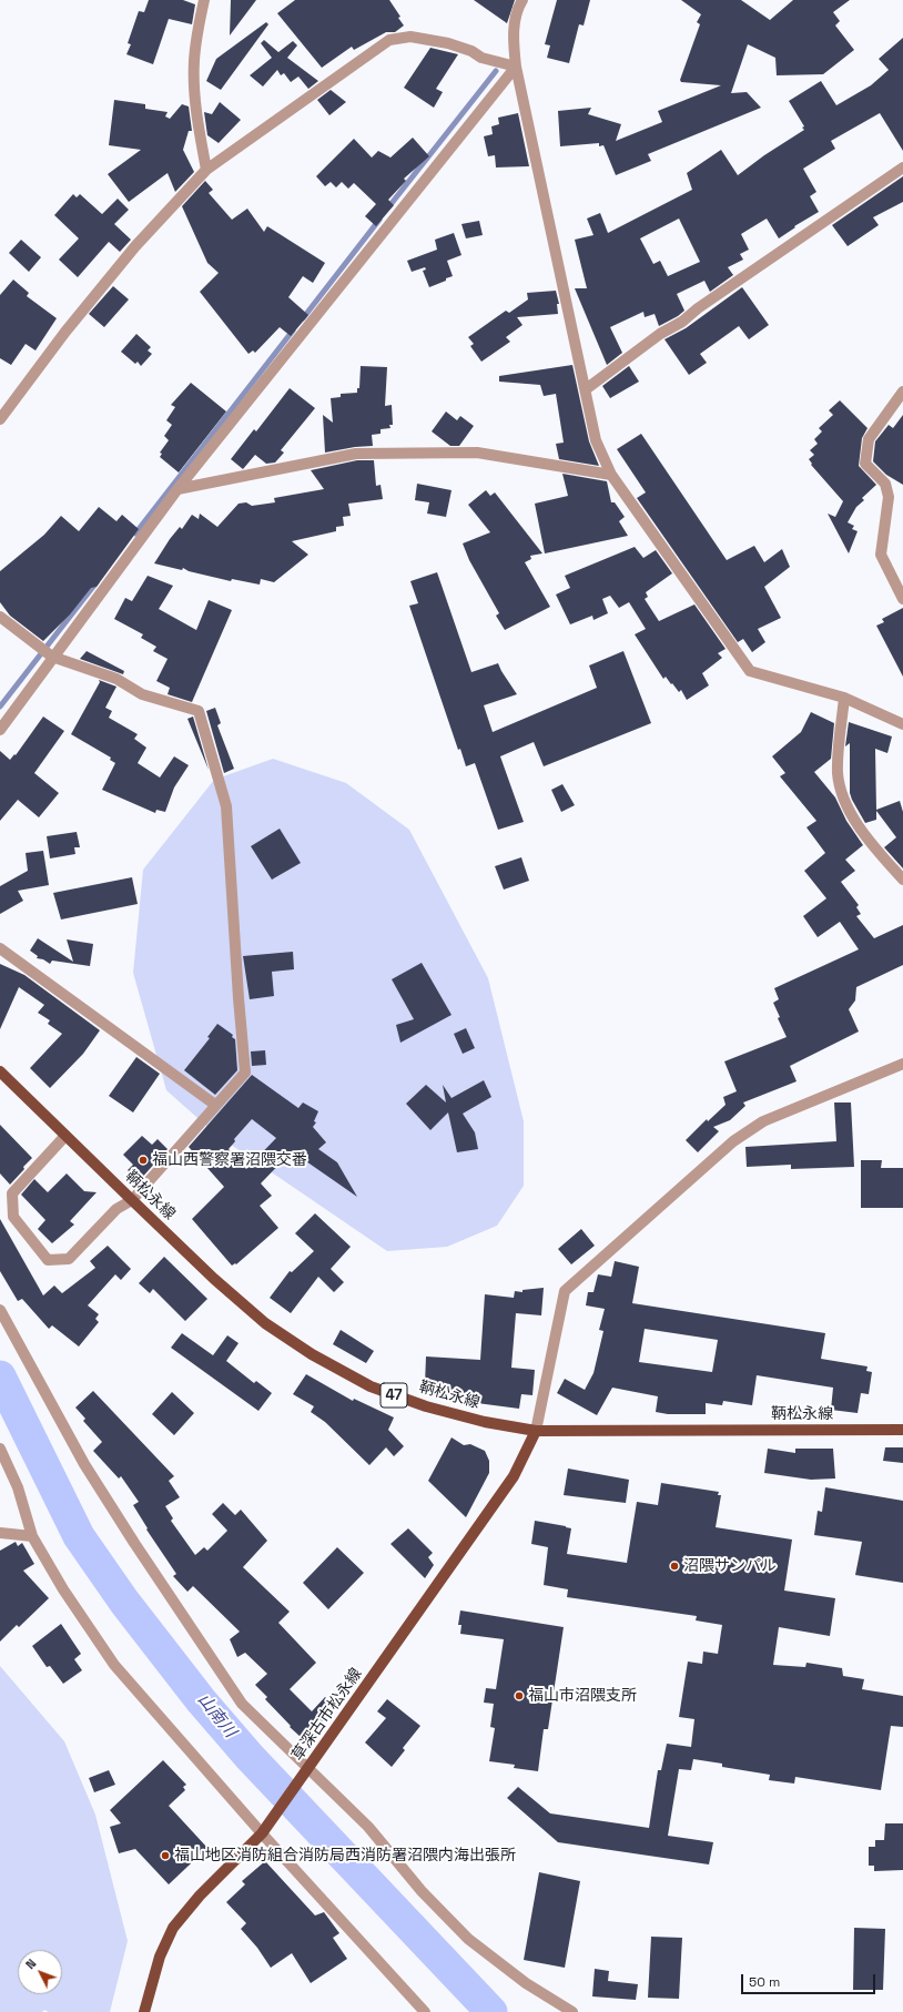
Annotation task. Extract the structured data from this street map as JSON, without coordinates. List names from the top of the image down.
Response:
{
  "streets": {
    "main road": ["鞆松永線", "47", "草深古市松永線"]
  },
  "crossings": [
    ["鞆松永線", "草深古市松永線"]
  ],
  "water": ["山南川"],
  "places": [
    "福山西警察署沼隈交番",
    "沼隈サンパル",
    "福山市沼隈支所",
    "福山地区消防組合消防局西消防署沼隈内海出張所"
  ],
  "scale_bar": "50 m",
  "north": "top left"
}
